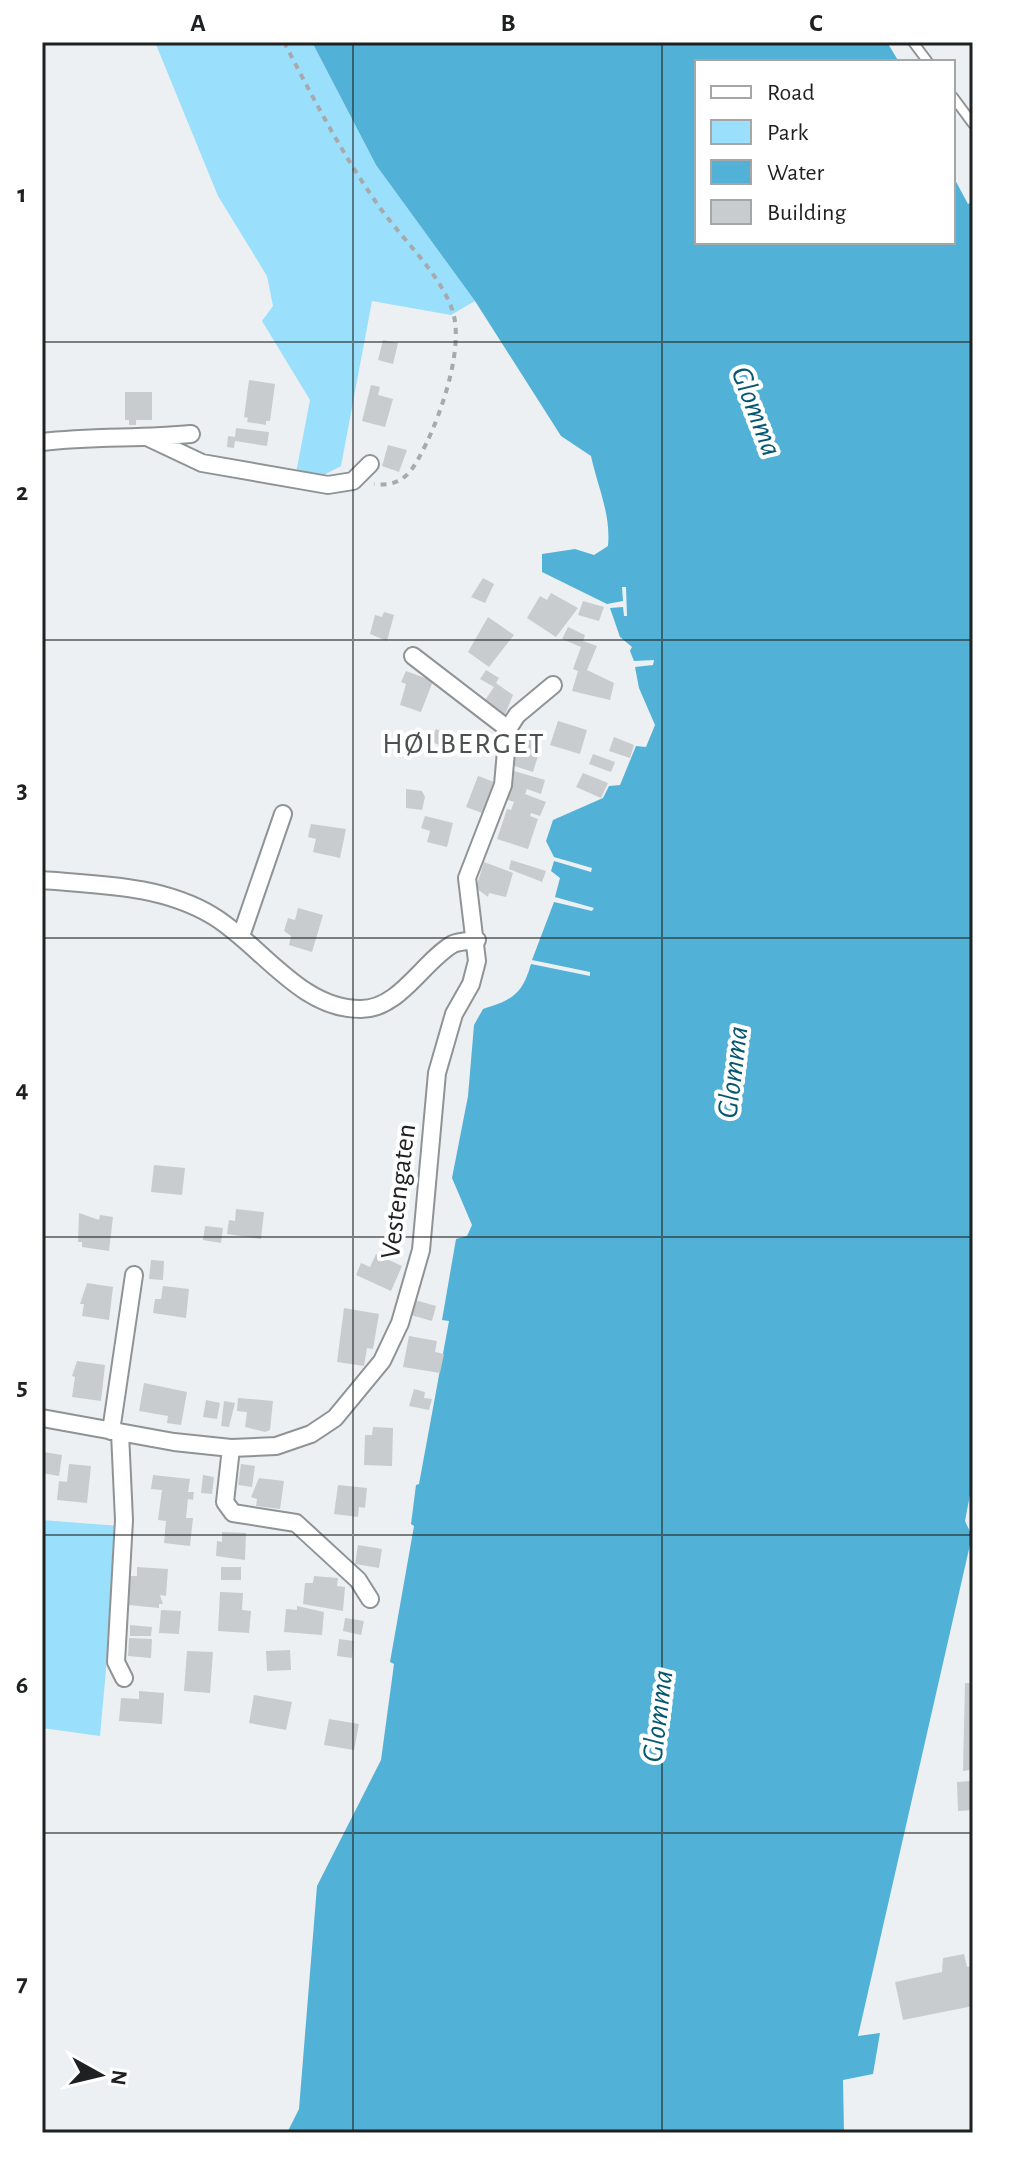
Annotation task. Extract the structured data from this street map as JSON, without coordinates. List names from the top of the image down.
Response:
{
  "streets": {
    "street": ["Vestengaten"]
  },
  "districts": ["HØLBERGET"],
  "water": ["Glomma"],
  "legend": [
    "Road",
    "Park",
    "Water",
    "Building"
  ],
  "north": "right",
  "grid": {
    "columns": ["A", "B", "C"],
    "rows": [
      "1",
      "2",
      "3",
      "4",
      "5",
      "6",
      "7"
    ]
  }
}
